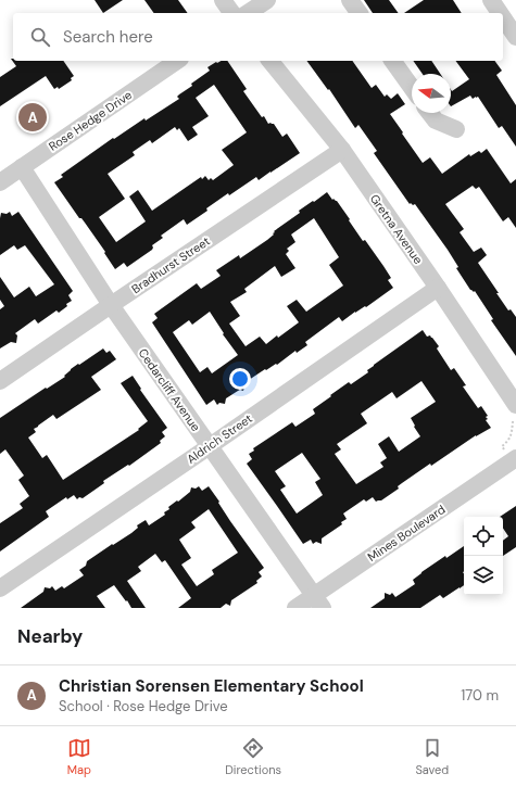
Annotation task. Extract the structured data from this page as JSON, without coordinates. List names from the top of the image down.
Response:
{
  "streets": {
    "street": [
      "Rose Hedge Drive",
      "Gretna Avenue",
      "Bradhurst Street",
      "Cedarcliff Avenue",
      "Aldrich Street",
      "Mines Boulevard"
    ]
  },
  "crossings": [
    ["Rose Hedge Drive", "Cedarcliff Avenue"],
    ["Gretna Avenue", "Bradhurst Street"],
    ["Gretna Avenue", "Aldrich Street"],
    ["Bradhurst Street", "Cedarcliff Avenue"],
    ["Cedarcliff Avenue", "Aldrich Street"],
    ["Cedarcliff Avenue", "Mines Boulevard"]
  ],
  "north": "left",
  "page": {
    "search": "Search here",
    "pins": "A",
    "heading": "Nearby",
    "list": [
      {
        "mark": "A",
        "name": "Christian Sorensen Elementary School",
        "note": "School · Rose Hedge Drive",
        "value": "170 m"
      }
    ],
    "nav": ["Map", "Directions", "Saved"]
  }
}
